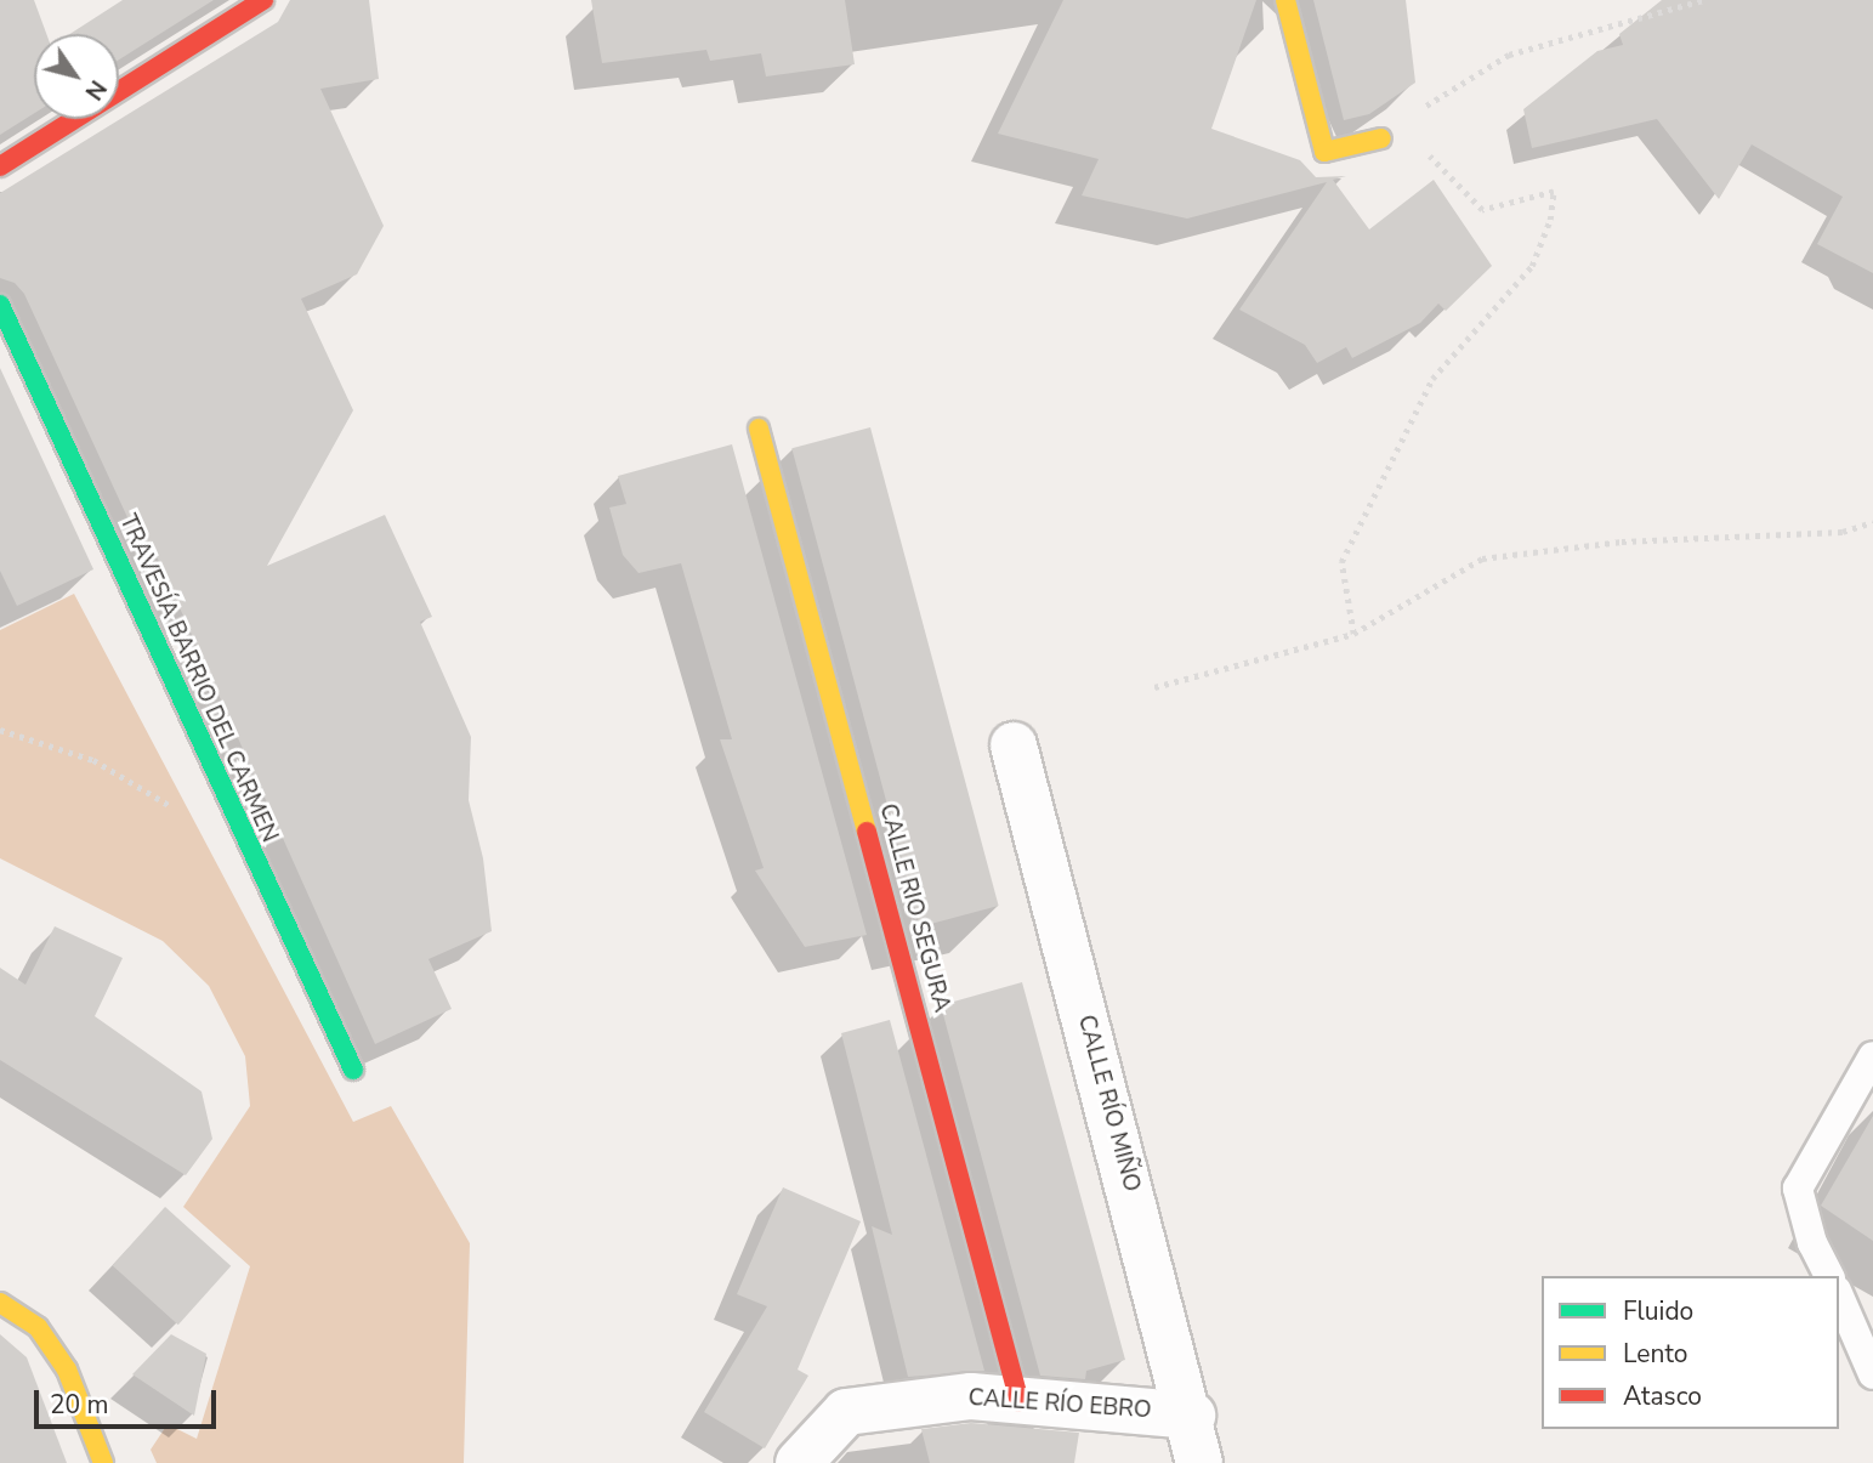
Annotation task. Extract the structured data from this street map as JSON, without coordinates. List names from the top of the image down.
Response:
{
  "streets": {
    "street": [
      "TRAVESÍA BARRIO DEL CARMEN",
      "CALLE RIO SEGURA",
      "CALLE RÍO MIÑO",
      "CALLE RÍO EBRO"
    ]
  },
  "crossings": [
    ["CALLE RIO SEGURA", "CALLE RÍO EBRO"],
    ["CALLE RÍO MIÑO", "CALLE RÍO EBRO"]
  ],
  "legend": ["Fluido", "Lento", "Atasco"],
  "scale_bar": "20 m",
  "north": "bottom right"
}
